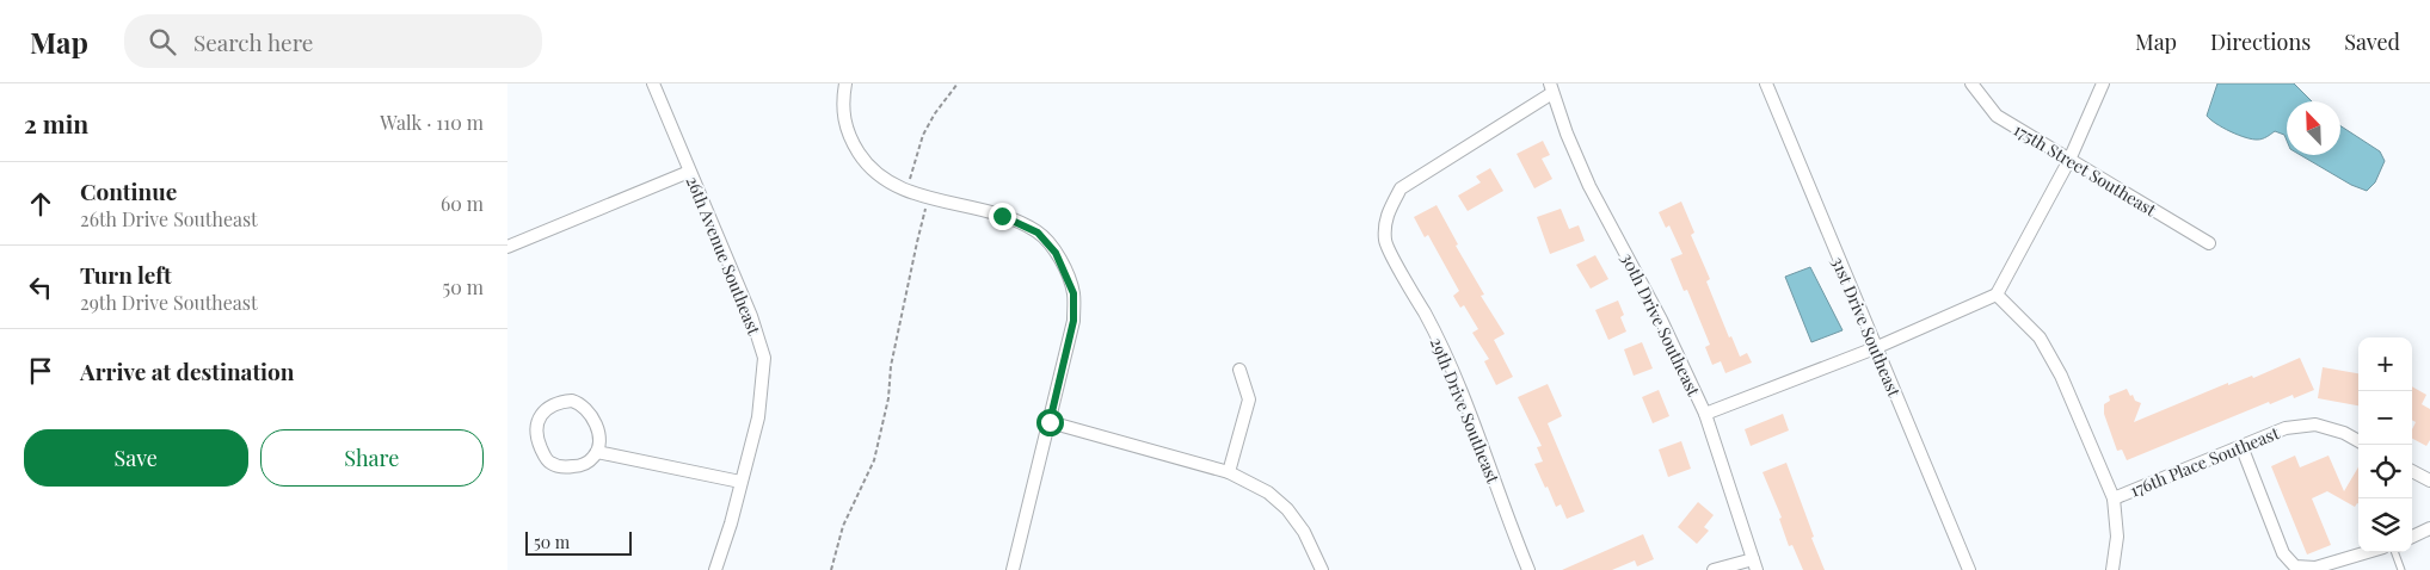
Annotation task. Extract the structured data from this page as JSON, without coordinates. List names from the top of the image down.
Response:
{
  "streets": {
    "street": [
      "175th Street Southeast",
      "26th Avenue Southeast",
      "30th Drive Southeast",
      "31st Drive Southeast",
      "29th Drive Southeast",
      "176th Place Southeast"
    ]
  },
  "crossings": [
    ["30th Drive Southeast", "29th Drive Southeast"]
  ],
  "scale_bar": "50 m",
  "north": "top left",
  "page": {
    "header": "Map",
    "search": "Search here",
    "nav": ["Map", "Directions", "Saved"],
    "heading": ["2 min", "Walk · 110 m"],
    "list": [
      ["Continue", "26th Drive Southeast", "60 m"],
      ["Turn left", "29th Drive Southeast", "50 m"],
      "Arrive at destination"
    ],
    "map_buttons": ["+", "−"],
    "buttons": ["Save", "Share"],
    "scale": "50 m"
  }
}
